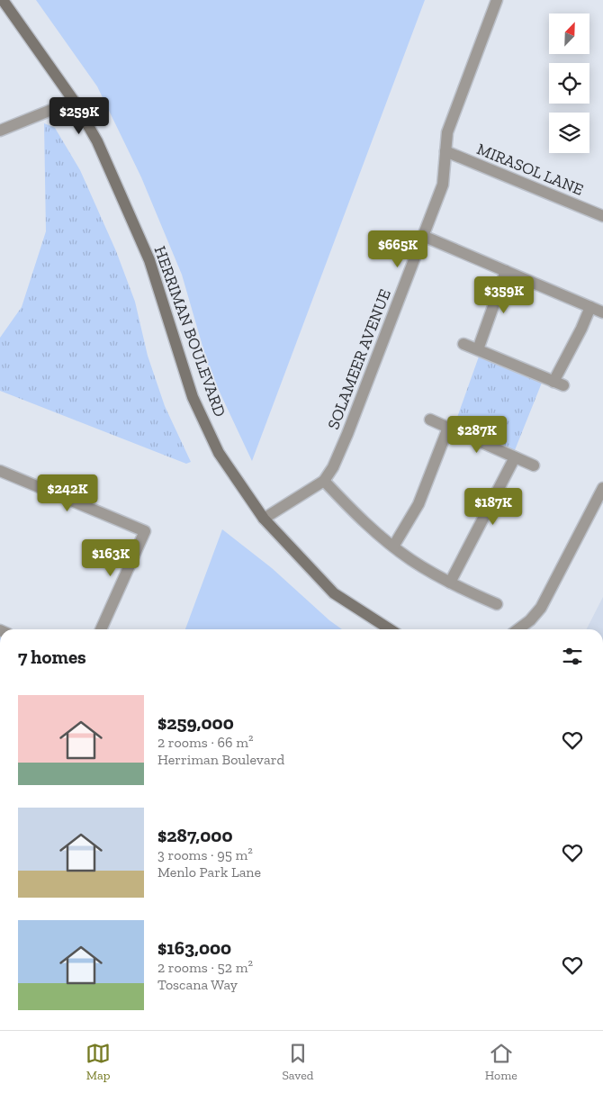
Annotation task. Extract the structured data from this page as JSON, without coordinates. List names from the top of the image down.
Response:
{
  "streets": {
    "main road": ["HERRIMAN BOULEVARD"],
    "street": ["MIRASOL LANE", "SOLAMEER AVENUE"]
  },
  "crossings": [
    ["MIRASOL LANE", "SOLAMEER AVENUE"],
    ["HERRIMAN BOULEVARD", "SOLAMEER AVENUE"]
  ],
  "north": "top right",
  "page": {
    "price": [
      "$259K",
      "$665K",
      "$359K",
      "$287K",
      "$242K",
      "$187K",
      "$163K"
    ],
    "heading": "7 homes",
    "list": [
      {
        "name": "$259,000",
        "note": "2 rooms · 66 m² · Herriman Boulevard"
      },
      {
        "name": "$287,000",
        "note": "3 rooms · 95 m² · Menlo Park Lane"
      },
      {
        "name": "$163,000",
        "note": "2 rooms · 52 m² · Toscana Way"
      }
    ],
    "tabs": ["Map", "Saved", "Home"]
  }
}
